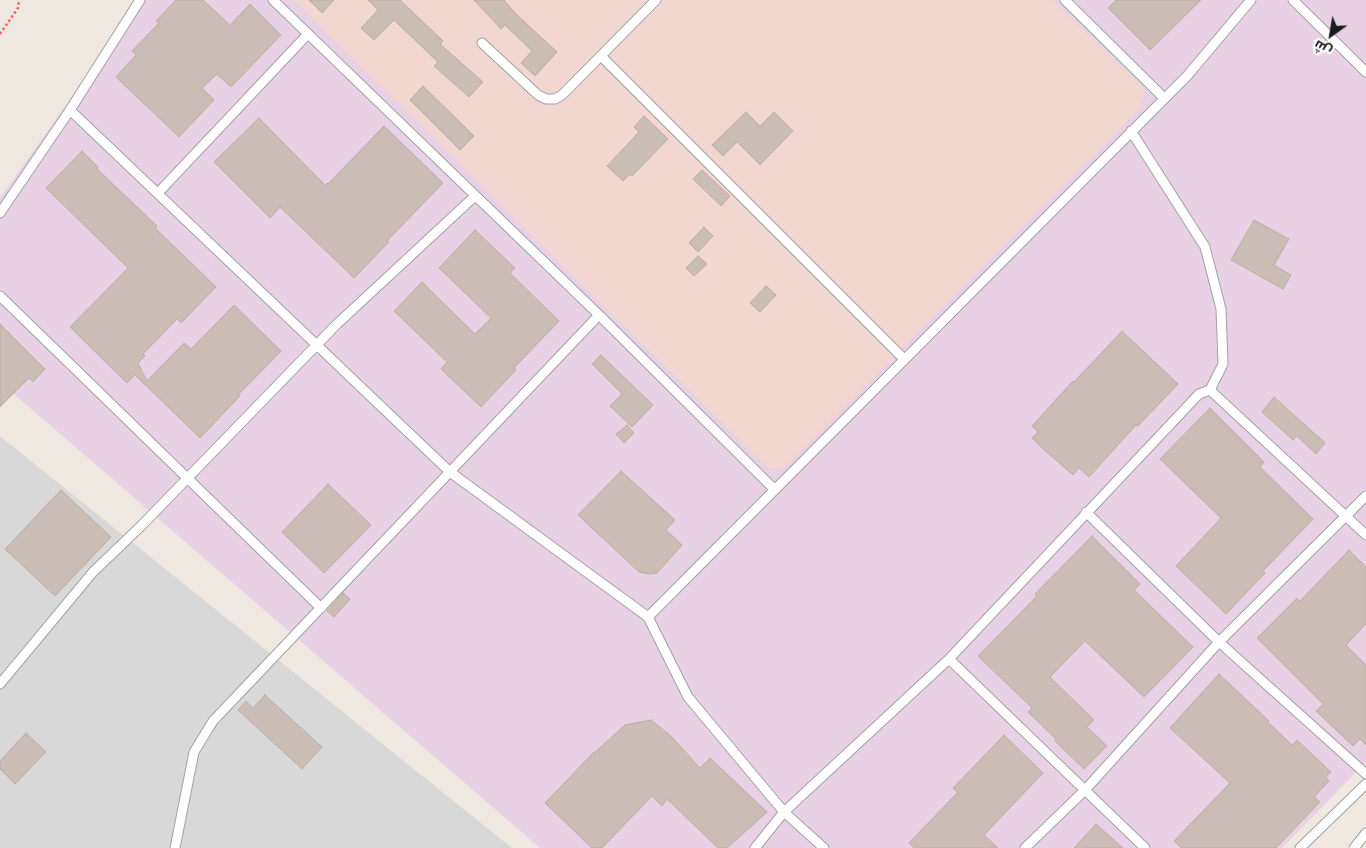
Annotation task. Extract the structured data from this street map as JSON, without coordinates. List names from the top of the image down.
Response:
{
  "north": "bottom left"
}
